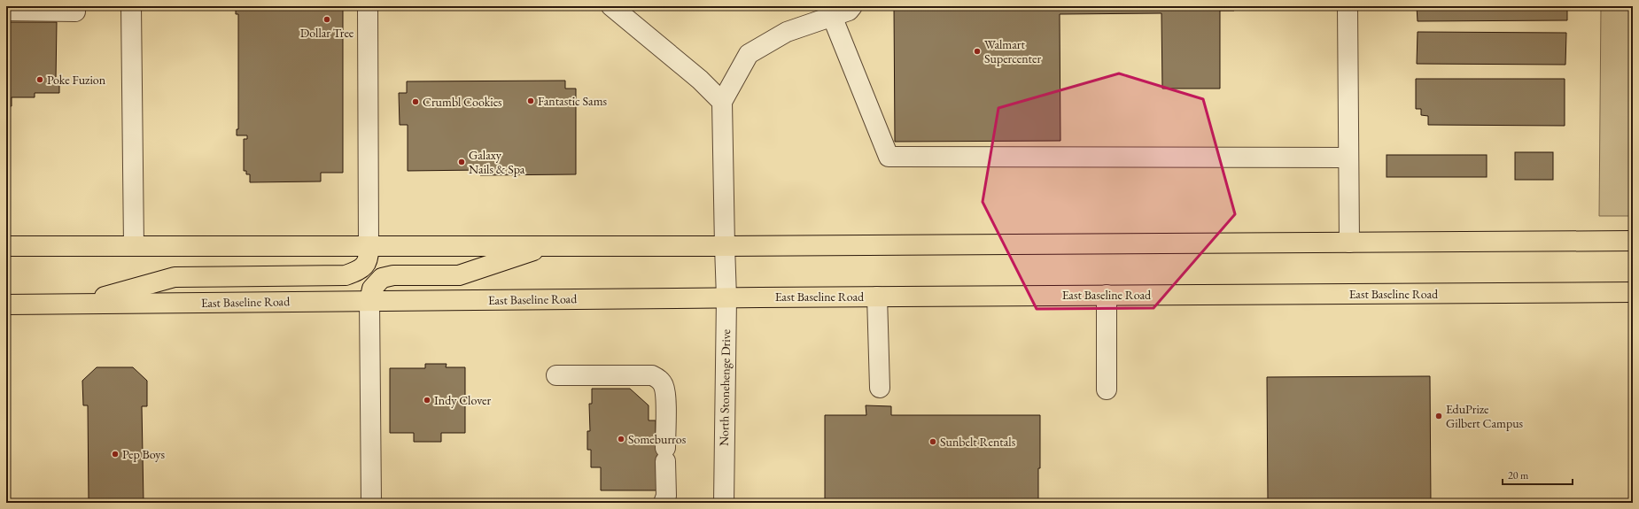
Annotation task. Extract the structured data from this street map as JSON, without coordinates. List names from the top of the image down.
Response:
{
  "streets": {
    "main road": ["East Baseline Road"],
    "street": ["North Stonehenge Drive"]
  },
  "crossings": [
    ["East Baseline Road", "North Stonehenge Drive"]
  ],
  "places": [
    "Dollar Tree",
    "Walmart Supercenter",
    "Poke Fuzion",
    "Fantastic Sams",
    "Crumbl Cookies",
    "Galaxy Nails & Spa",
    "Indy Clover",
    "EduPrize Gilbert Campus",
    "Someburros",
    "Sunbelt Rentals",
    "Pep Boys"
  ],
  "scale_bar": "20 m"
}
